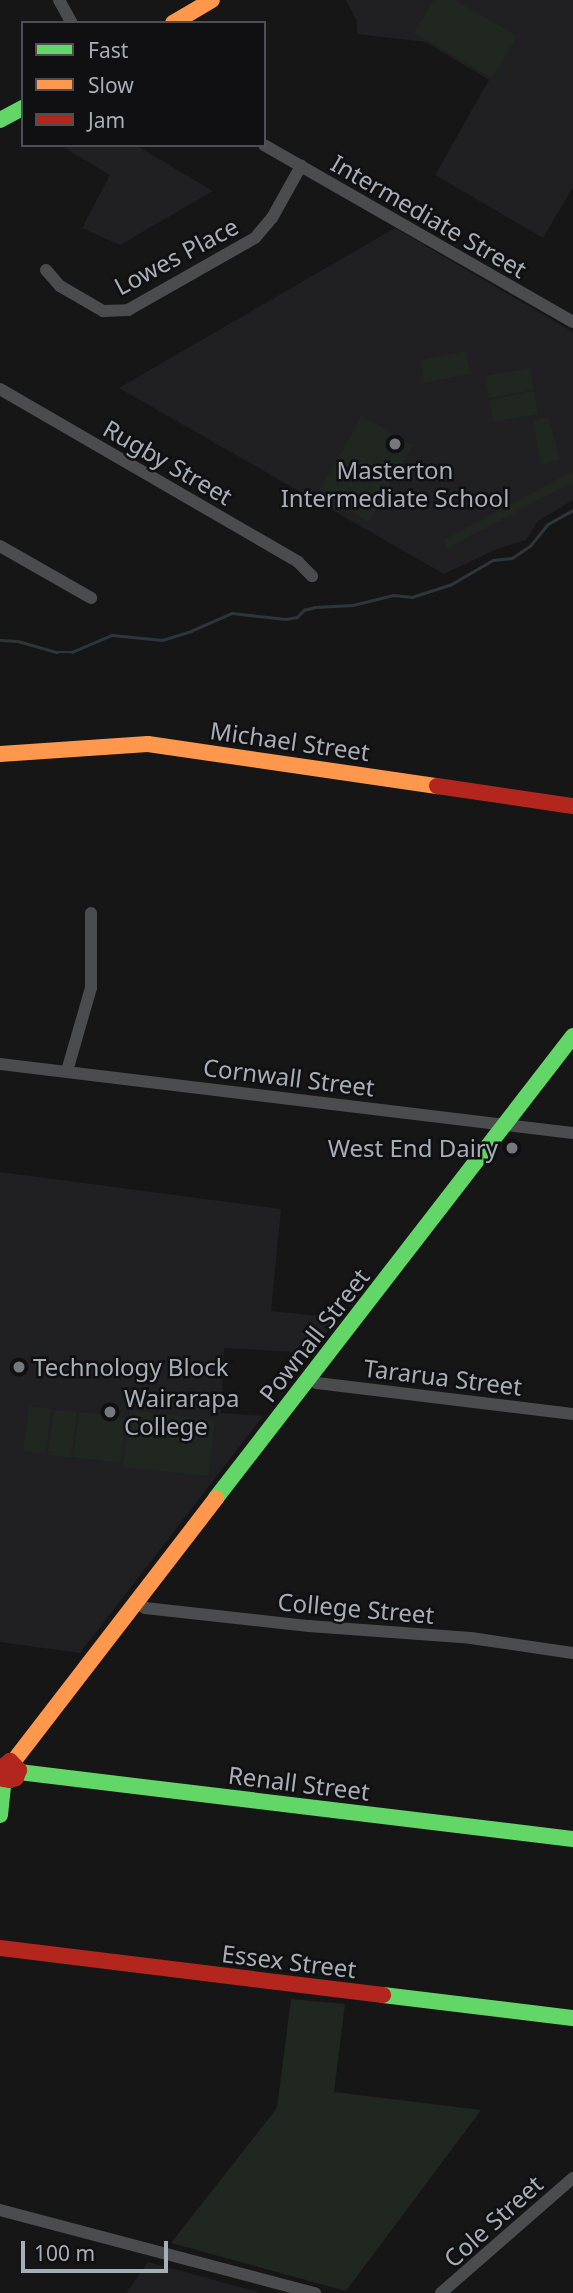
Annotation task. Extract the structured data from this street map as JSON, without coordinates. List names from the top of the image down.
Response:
{
  "streets": {
    "main road": [
      "Michael Street",
      "Pownall Street",
      "Renall Street",
      "Essex Street"
    ],
    "street": [
      "Intermediate Street",
      "Lowes Place",
      "Rugby Street",
      "Cornwall Street",
      "Tararua Street",
      "College Street",
      "Cole Street"
    ]
  },
  "crossings": [
    ["Intermediate Street", "Lowes Place"],
    ["Cornwall Street", "Pownall Street"],
    ["Pownall Street", "Tararua Street"],
    ["Pownall Street", "College Street"],
    ["Pownall Street", "Renall Street"]
  ],
  "places": [
    "Masterton Intermediate School",
    "West End Dairy",
    "Technology Block",
    "Wairarapa College"
  ],
  "legend": ["Fast", "Slow", "Jam"],
  "scale_bar": "100 m"
}
